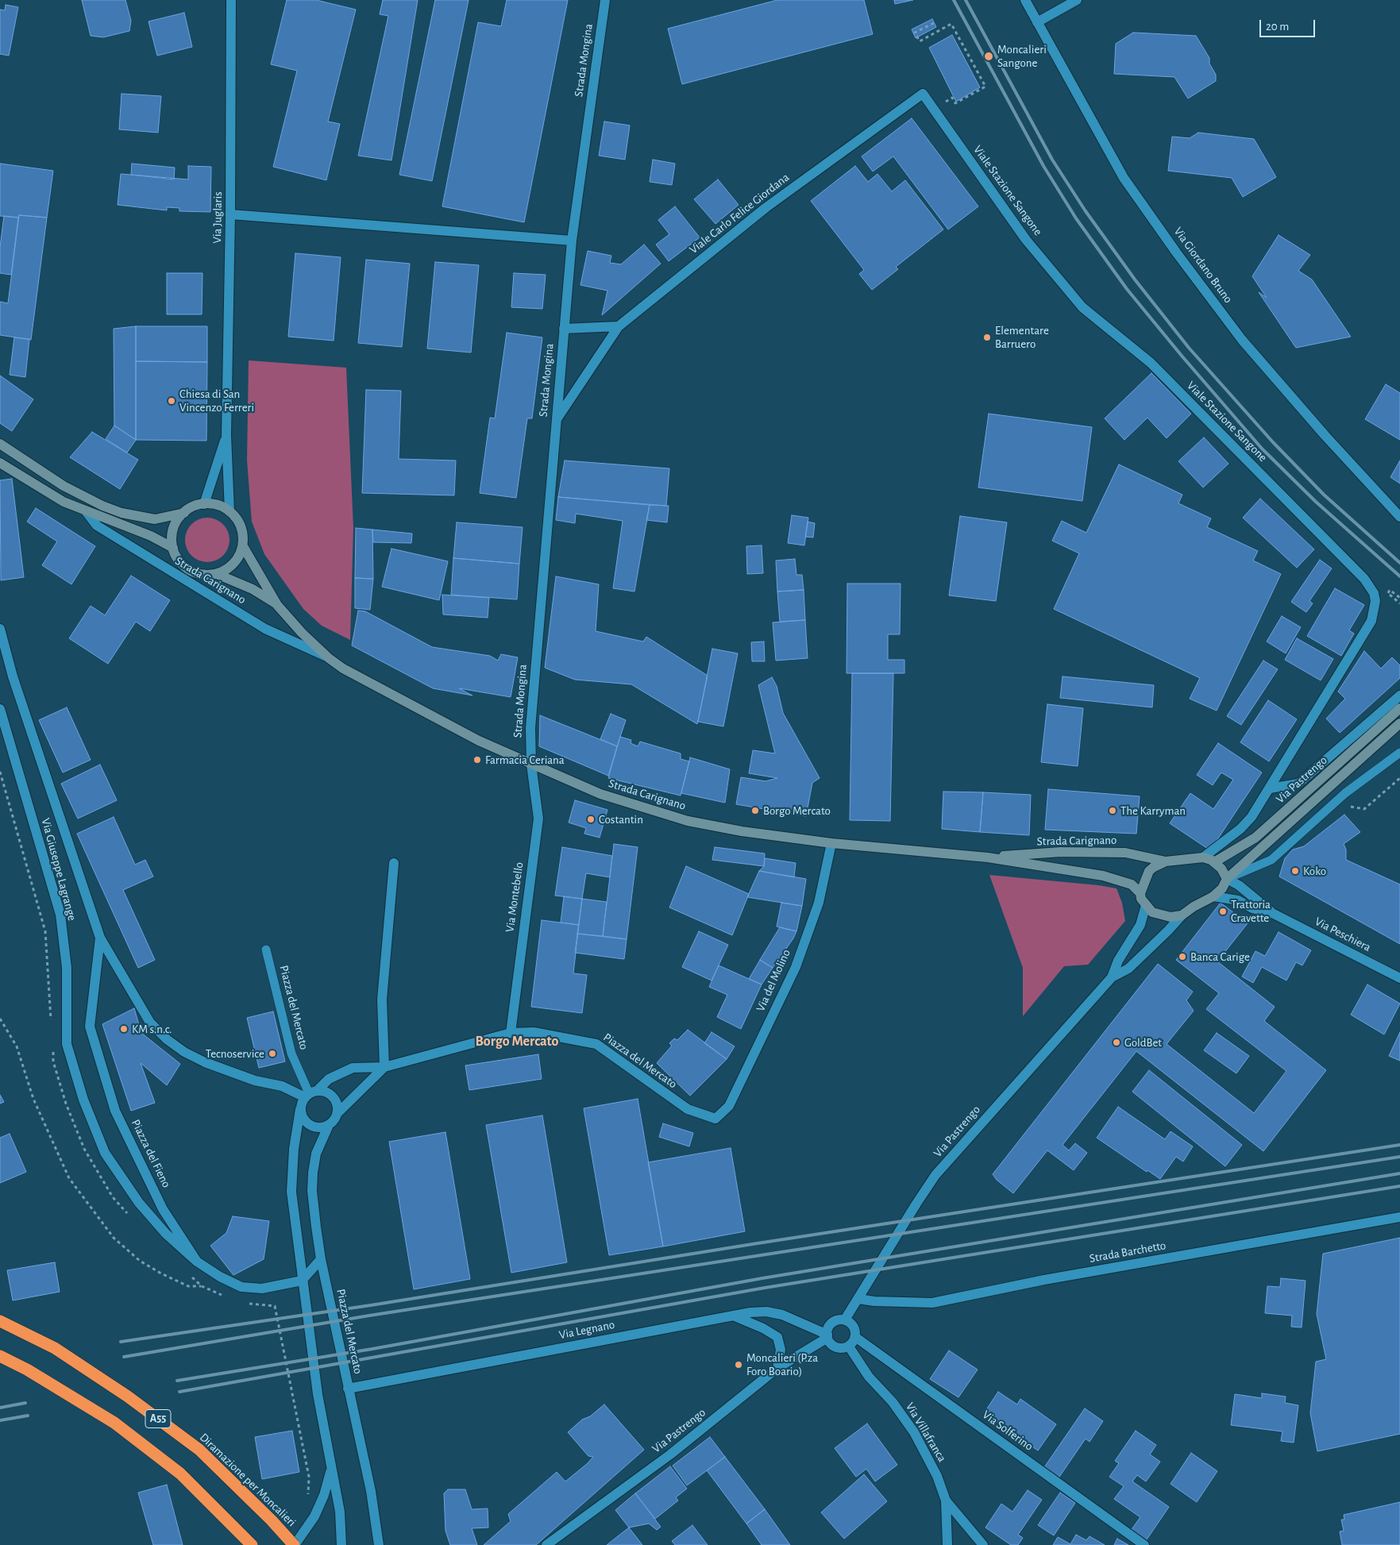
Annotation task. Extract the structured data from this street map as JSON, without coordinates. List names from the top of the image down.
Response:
{
  "streets": {
    "highway": ["A55", "Diramazione per Moncalieri"],
    "main road": ["Strada Carignano", "Via Pastrengo"],
    "street": [
      "Strada Mongina",
      "Viale Stazione Sangone",
      "Viale Carlo Felice Giordana",
      "Via Juglaris",
      "Via Giordano Bruno",
      "Via Giuseppe Lagrange",
      "Via Montebello",
      "Via Peschiera",
      "Via del Molino",
      "Piazza del Mercato",
      "Piazza del Fieno",
      "Strada Barchetto",
      "Via Legnano",
      "Via Solferino",
      "Via Villafranca"
    ]
  },
  "crossings": [
    ["Strada Mongina", "Viale Carlo Felice Giordana"],
    ["Strada Mongina", "Strada Carignano"],
    ["Strada Mongina", "Via Montebello"],
    ["Viale Stazione Sangone", "Viale Carlo Felice Giordana"],
    ["Viale Stazione Sangone", "Strada Carignano"],
    ["Viale Stazione Sangone", "Via Pastrengo"],
    ["Viale Stazione Sangone", "Via Peschiera"],
    ["Via Juglaris", "Strada Carignano"],
    ["Strada Carignano", "Via Pastrengo"],
    ["Strada Carignano", "Via Montebello"],
    ["Strada Carignano", "Via Peschiera"],
    ["Strada Carignano", "Via del Molino"],
    ["Via Pastrengo", "Via Peschiera"],
    ["Via Pastrengo", "Strada Barchetto"],
    ["Via Pastrengo", "Via Legnano"],
    ["Via Pastrengo", "Via Solferino"],
    ["Via Pastrengo", "Via Villafranca"],
    ["Via Giuseppe Lagrange", "Piazza del Mercato"],
    ["Via Giuseppe Lagrange", "Piazza del Fieno"],
    ["Via Montebello", "Piazza del Mercato"],
    ["Via del Molino", "Piazza del Mercato"],
    ["Piazza del Mercato", "Piazza del Fieno"],
    ["Piazza del Mercato", "Via Legnano"],
    ["Piazza del Mercato", "Diramazione per Moncalieri"],
    ["Via Legnano", "Via Solferino"],
    ["Via Legnano", "Via Villafranca"],
    ["Via Solferino", "Via Villafranca"]
  ],
  "districts": ["Borgo Mercato"],
  "places": [
    "Moncalieri Sangone",
    "Elementare Barruero",
    "Chiesa di San Vincenzo Ferreri",
    "Farmacia Ceriana",
    "Borgo Mercato",
    "The Karryman",
    "Costantin",
    "Koko",
    "Trattoria Cravette",
    "Banca Carige",
    "KM s.n.c.",
    "GoldBet",
    "Tecnoservice",
    "Moncalieri (P.za Foro Boario)"
  ],
  "scale_bar": "20 m"
}
